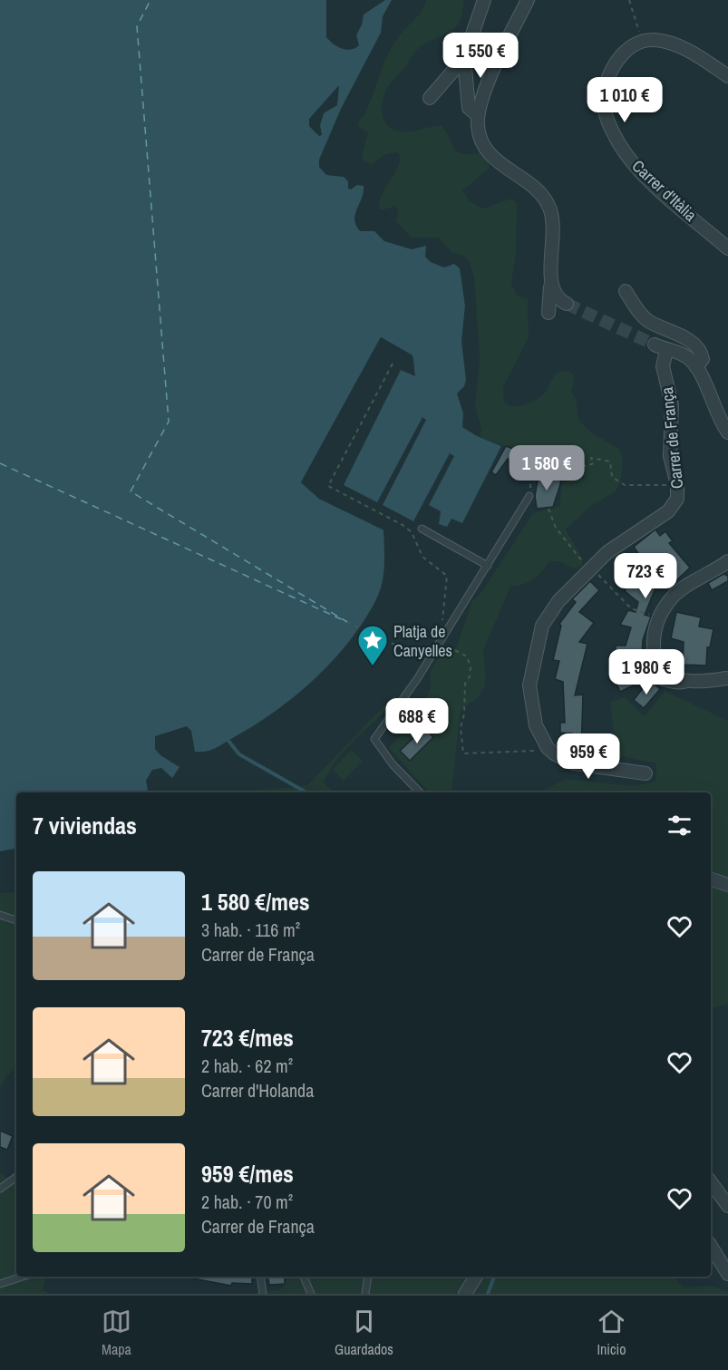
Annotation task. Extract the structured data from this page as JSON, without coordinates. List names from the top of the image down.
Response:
{
  "streets": {
    "street": ["Carrer d'Itàlia", "Carrer de França"]
  },
  "places": {
    "place": ["Platja de Canyelles"]
  },
  "page": {
    "price": [
      "1 550 €",
      "1 010 €",
      "1 580 €",
      "723 €",
      "1 980 €",
      "688 €",
      "959 €"
    ],
    "heading": "7 viviendas",
    "list": [
      {
        "name": "1 580 €/mes",
        "note": "3 hab. · 116 m² · Carrer de França"
      },
      {
        "name": "723 €/mes",
        "note": "2 hab. · 62 m² · Carrer d'Holanda"
      },
      {
        "name": "959 €/mes",
        "note": "2 hab. · 70 m² · Carrer de França"
      }
    ],
    "tabs": ["Mapa", "Guardados", "Inicio"]
  }
}
